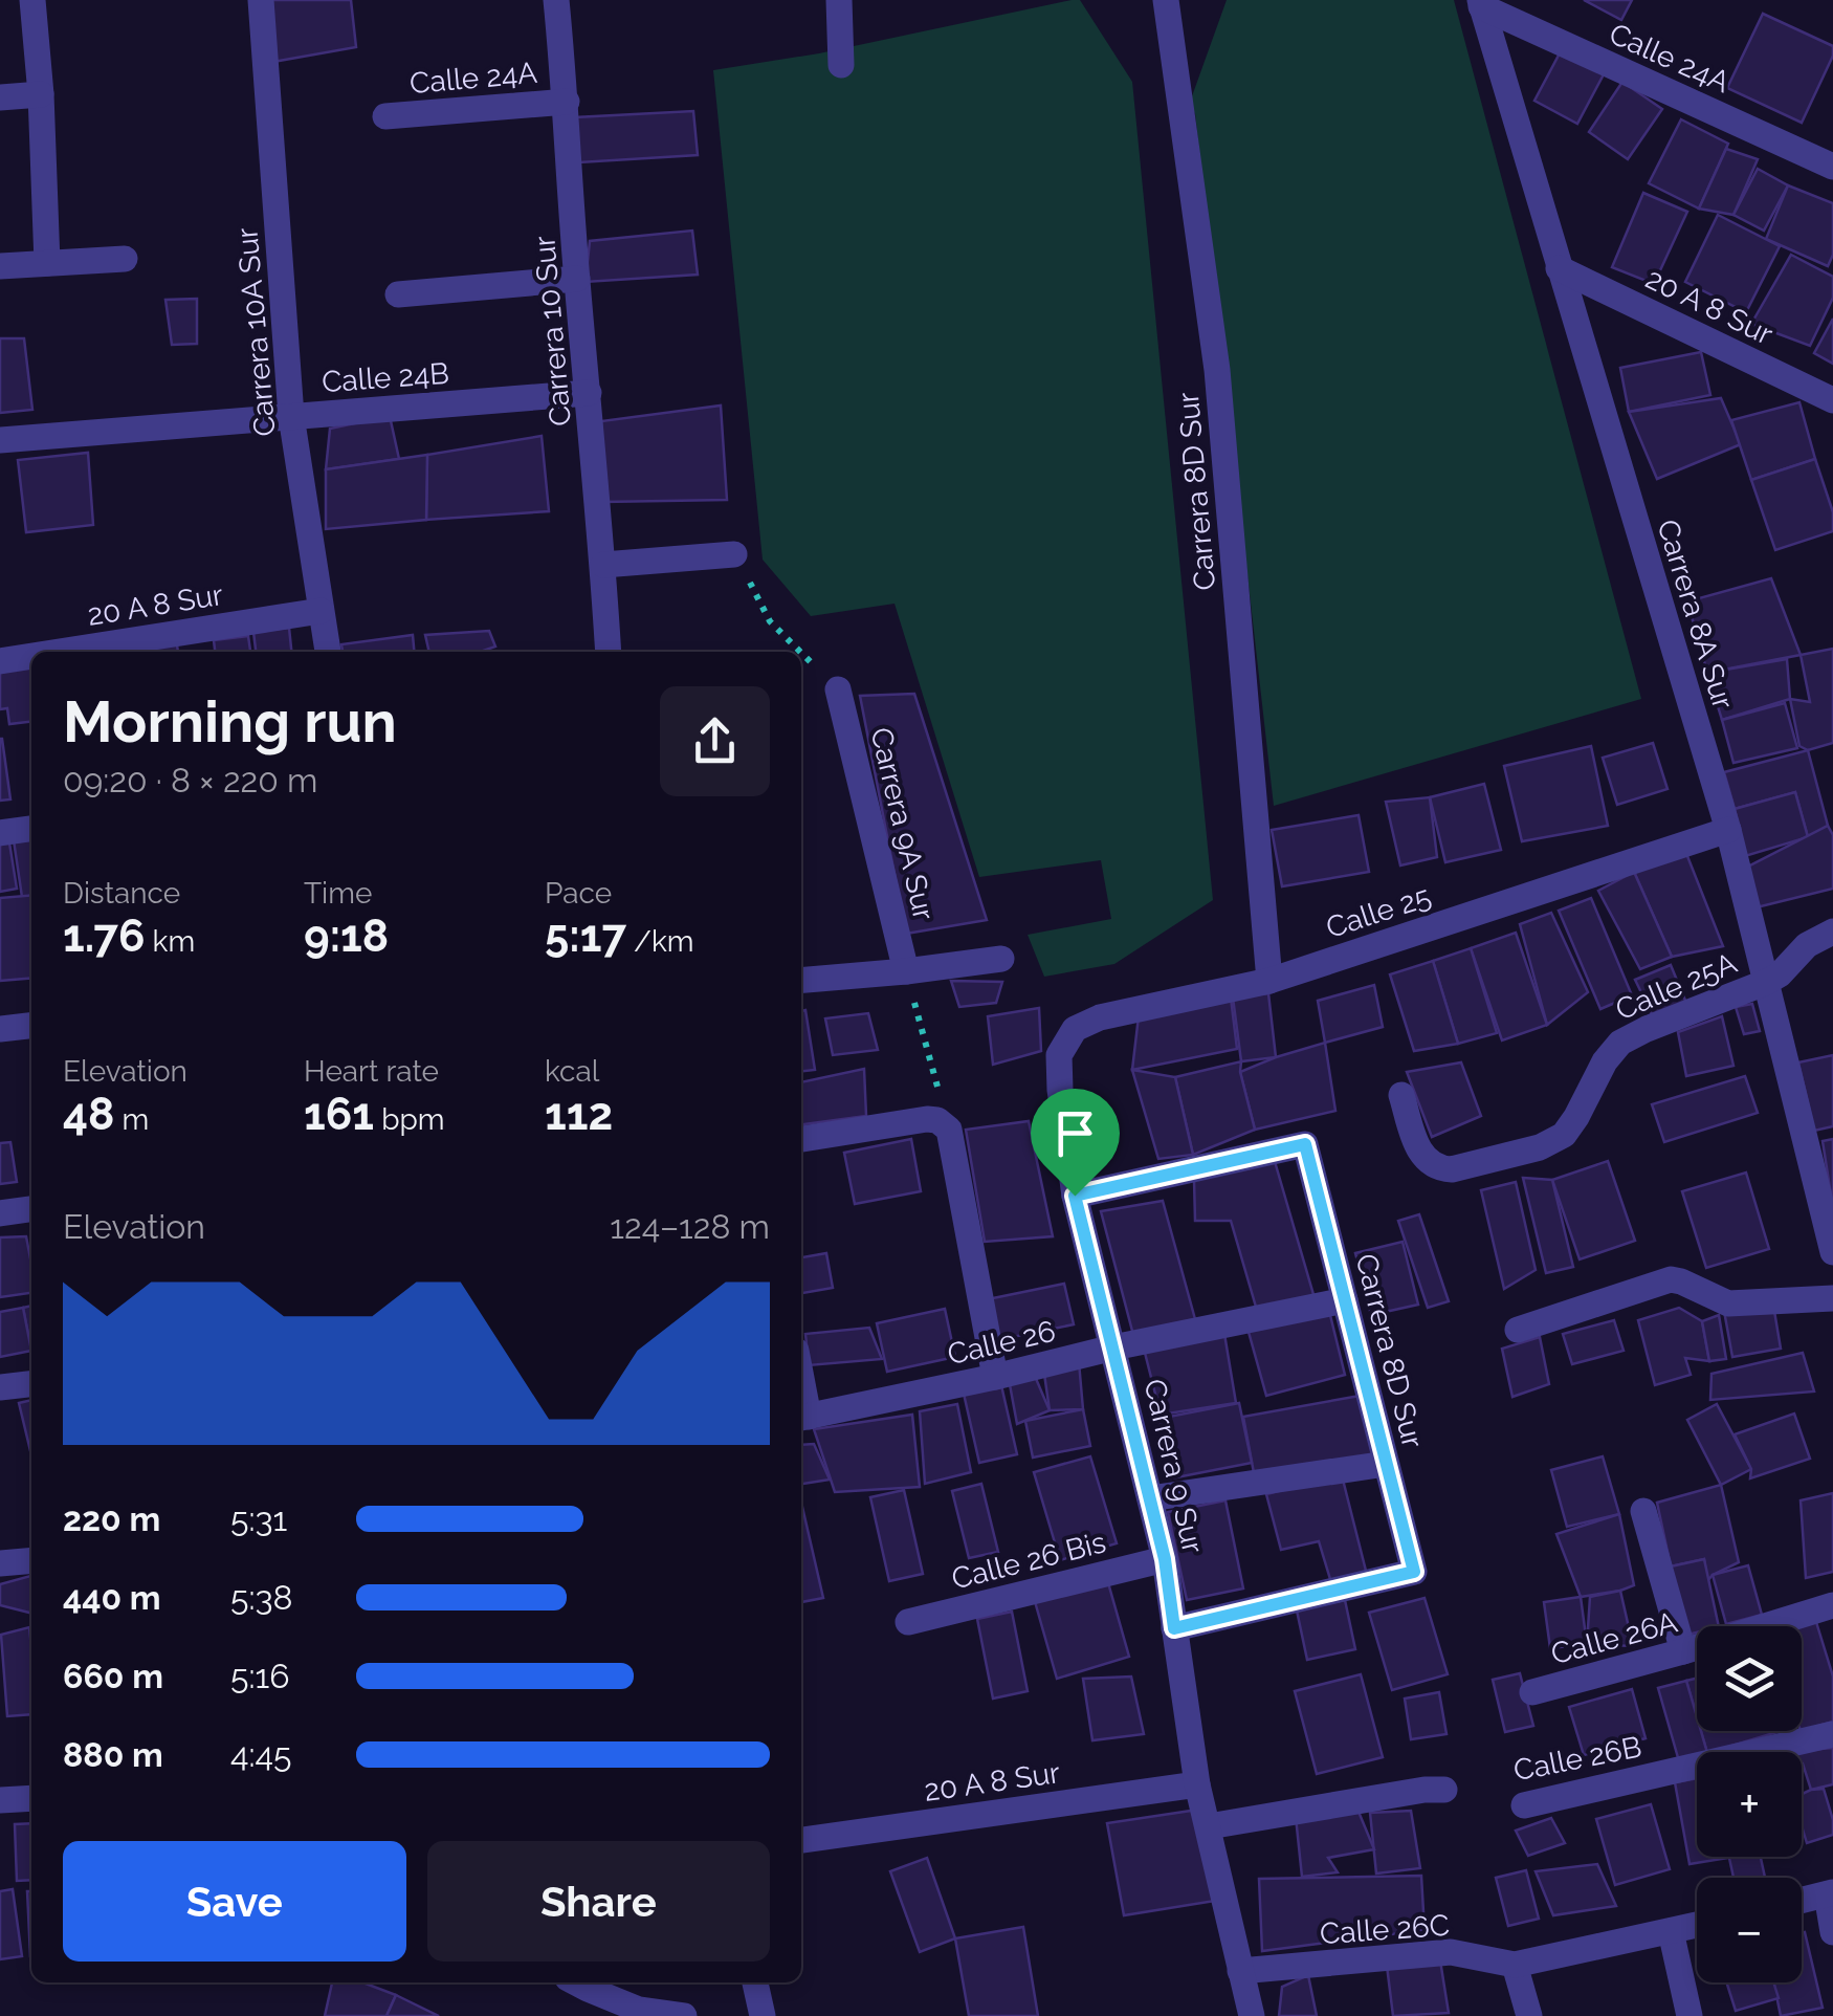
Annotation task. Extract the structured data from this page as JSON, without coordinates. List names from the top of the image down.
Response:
{
  "streets": {
    "street": [
      "Calle 24A",
      "20 A 8 Sur",
      "Carrera 10 Sur",
      "Carrera 10A Sur",
      "Calle 24B",
      "Carrera 8D Sur",
      "Carrera 8A Sur",
      "Carrera 9A Sur",
      "Calle 25",
      "Calle 25A",
      "Calle 26",
      "Carrera 9 Sur",
      "Calle 26 Bis",
      "Calle 26A",
      "Calle 26B",
      "Calle 26C"
    ]
  },
  "crossings": [
    ["Calle 24A", "Carrera 10 Sur"],
    ["Calle 24A", "Carrera 8A Sur"],
    ["20 A 8 Sur", "Carrera 10A Sur"],
    ["20 A 8 Sur", "Carrera 8A Sur"],
    ["20 A 8 Sur", "Carrera 9 Sur"],
    ["Carrera 10 Sur", "Calle 24B"],
    ["Carrera 10A Sur", "Calle 24B"],
    ["Carrera 8D Sur", "Calle 25"],
    ["Carrera 8D Sur", "Calle 26"],
    ["Carrera 8D Sur", "Carrera 9 Sur"],
    ["Carrera 8A Sur", "Calle 25"],
    ["Carrera 8A Sur", "Calle 25A"],
    ["Calle 25", "Carrera 9 Sur"],
    ["Calle 26", "Carrera 9 Sur"],
    ["Carrera 9 Sur", "Calle 26 Bis"],
    ["Carrera 9 Sur", "Calle 26C"]
  ],
  "page": {
    "heading": ["Morning run", "09:20 · 8 × 220 m"],
    "stats": [
      ["Distance", "1.76 km"],
      ["Time", "9:18"],
      ["Pace", "5:17 /km"],
      ["Elevation", "48 m"],
      ["Heart rate", "161 bpm"],
      ["kcal", "112"]
    ],
    "chart": ["Elevation", "124–128 m"],
    "list": [
      {
        "name": "220 m",
        "note": "5:31"
      },
      {
        "name": "440 m",
        "note": "5:38"
      },
      {
        "name": "660 m",
        "note": "5:16"
      },
      {
        "name": "880 m",
        "note": "4:45"
      }
    ],
    "map_buttons": ["+", "−"],
    "buttons": ["Save", "Share"]
  }
}
